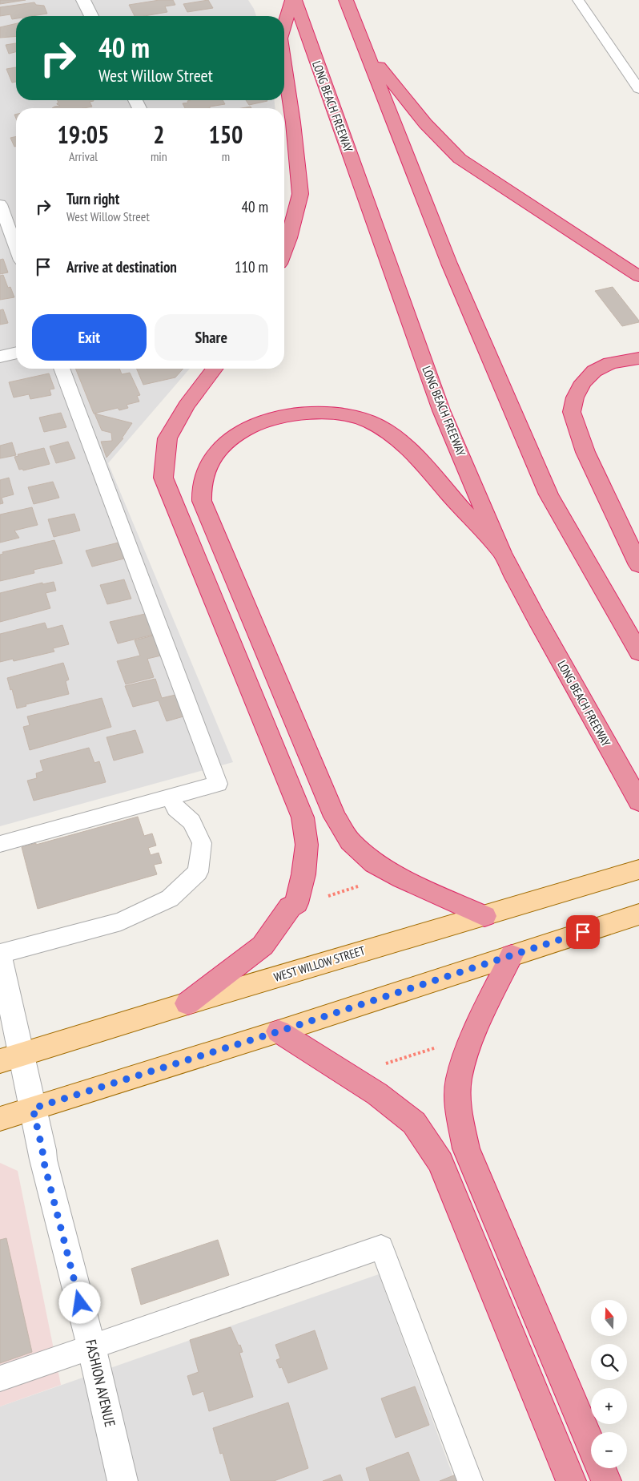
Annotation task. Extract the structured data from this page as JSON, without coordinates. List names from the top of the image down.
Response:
{
  "streets": {
    "highway": ["LONG BEACH FREEWAY"],
    "main road": ["WEST WILLOW STREET"],
    "street": ["FASHION AVENUE"]
  },
  "crossings": [
    ["WEST WILLOW STREET", "FASHION AVENUE"]
  ],
  "north": "top",
  "page": {
    "turn": ["40 m", "West Willow Street"],
    "eta": [
      "19:05",
      "Arrival",
      "2",
      "min",
      "150",
      "m"
    ],
    "list": [
      {
        "name": "Turn right",
        "note": "West Willow Street",
        "value": "40 m"
      },
      {
        "name": "Arrive at destination",
        "value": "110 m"
      }
    ],
    "buttons": ["Exit", "Share"],
    "map_buttons": ["+", "−"]
  }
}
